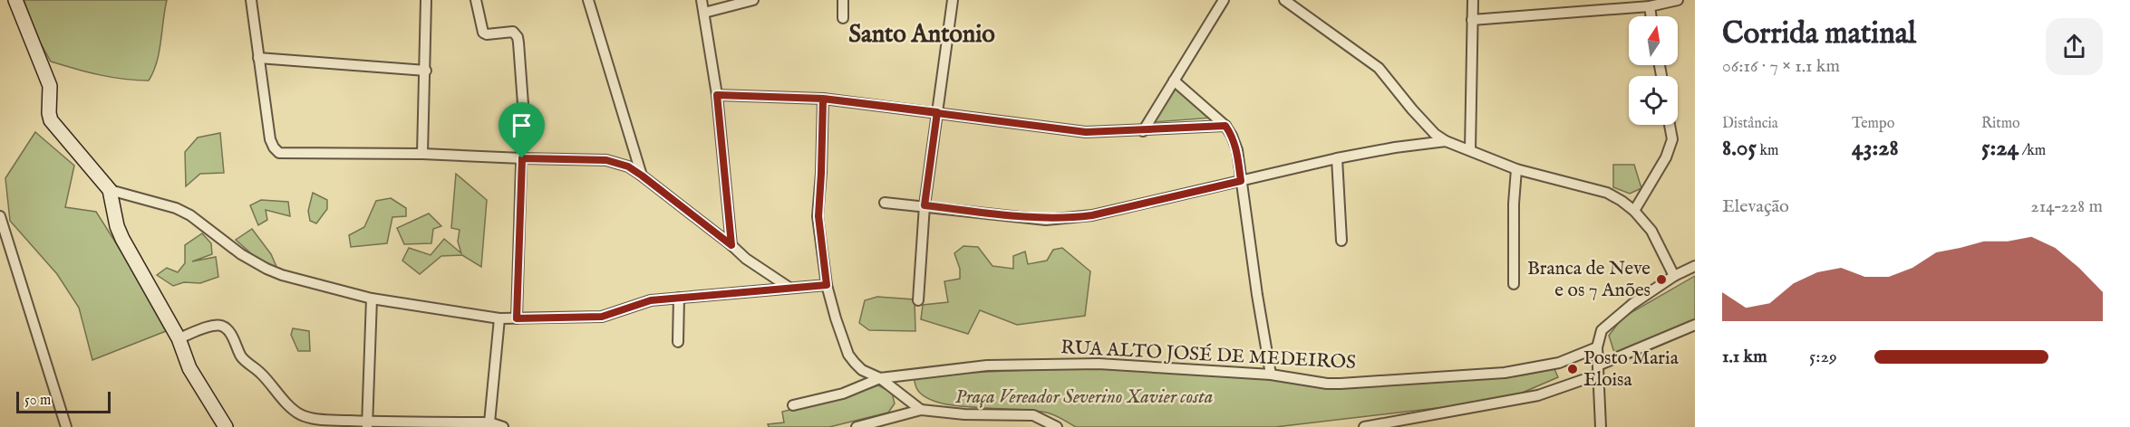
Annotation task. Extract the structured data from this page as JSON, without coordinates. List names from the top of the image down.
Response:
{
  "streets": {
    "street": ["RUA ALTO JOSÉ DE MEDEIROS"]
  },
  "districts": ["Santo Antonio"],
  "parks": ["Praça Vereador Severino Xavier costa"],
  "places": ["Branca de Neve e os 7 Anões", "Posto Maria Eloisa"],
  "scale_bar": "50 m",
  "north": "top",
  "page": {
    "heading": ["Corrida matinal", "06:16 · 7 × 1.1 km"],
    "stats": [
      ["Distância", "8.05 km"],
      ["Tempo", "43:28"],
      ["Ritmo", "5:24 /km"]
    ],
    "chart": ["Elevação", "214–228 m"],
    "list": [
      {
        "name": "1.1 km",
        "note": "5:29"
      }
    ],
    "scale": "50 m"
  }
}
